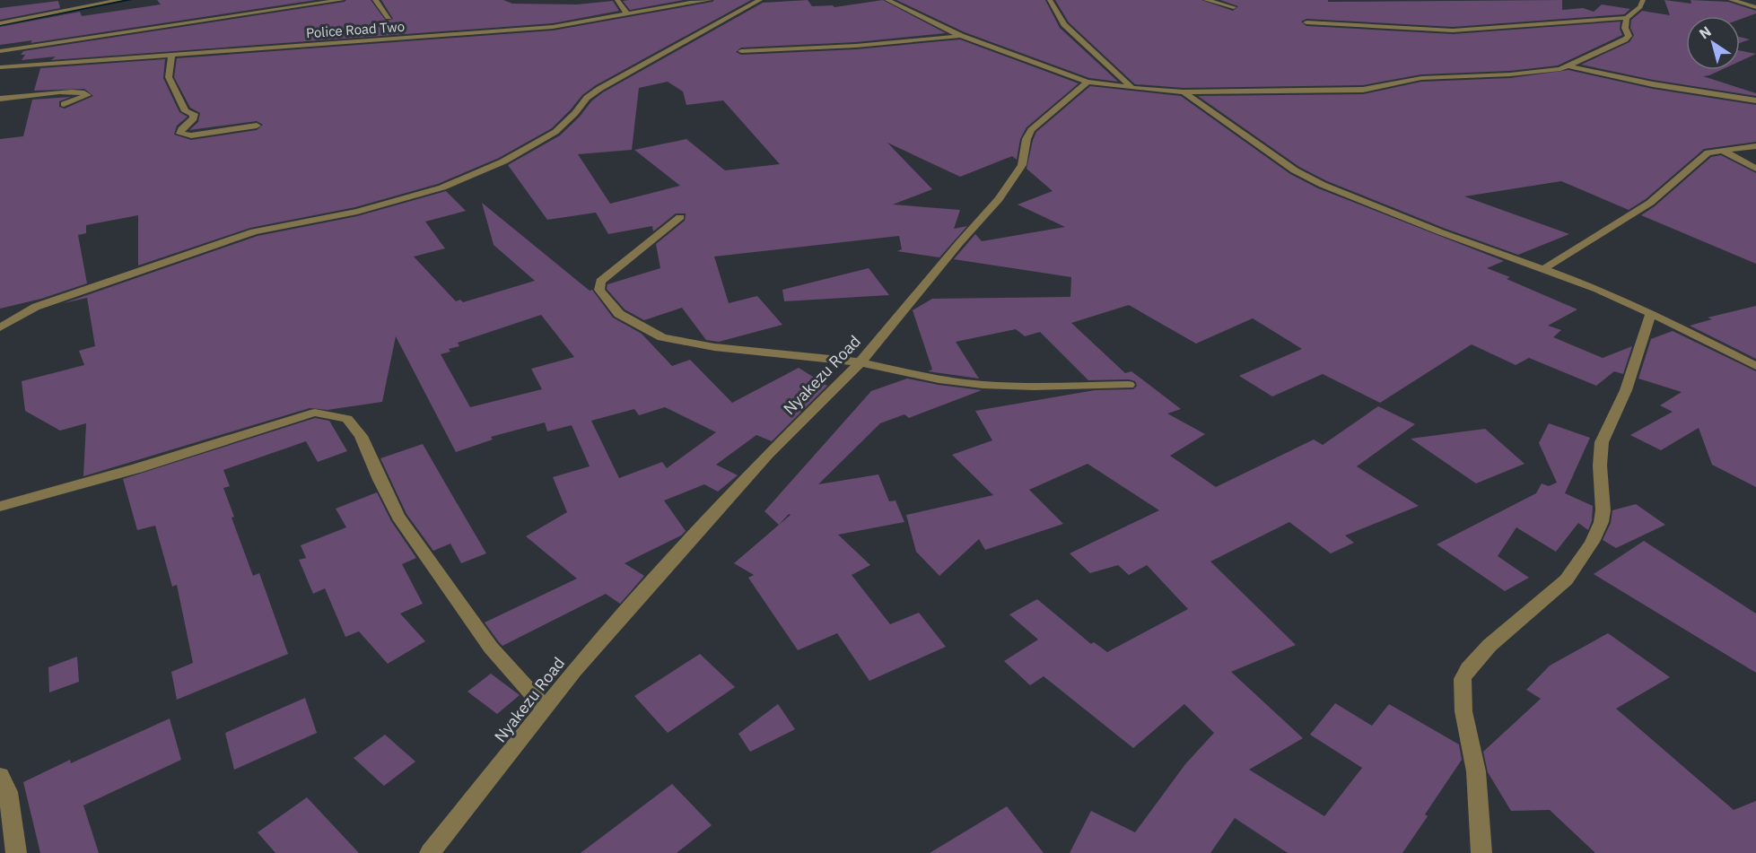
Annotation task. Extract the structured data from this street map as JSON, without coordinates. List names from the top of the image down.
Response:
{
  "streets": {
    "street": ["Police Road Two", "Nyakezu Road"]
  },
  "north": "top left"
}
